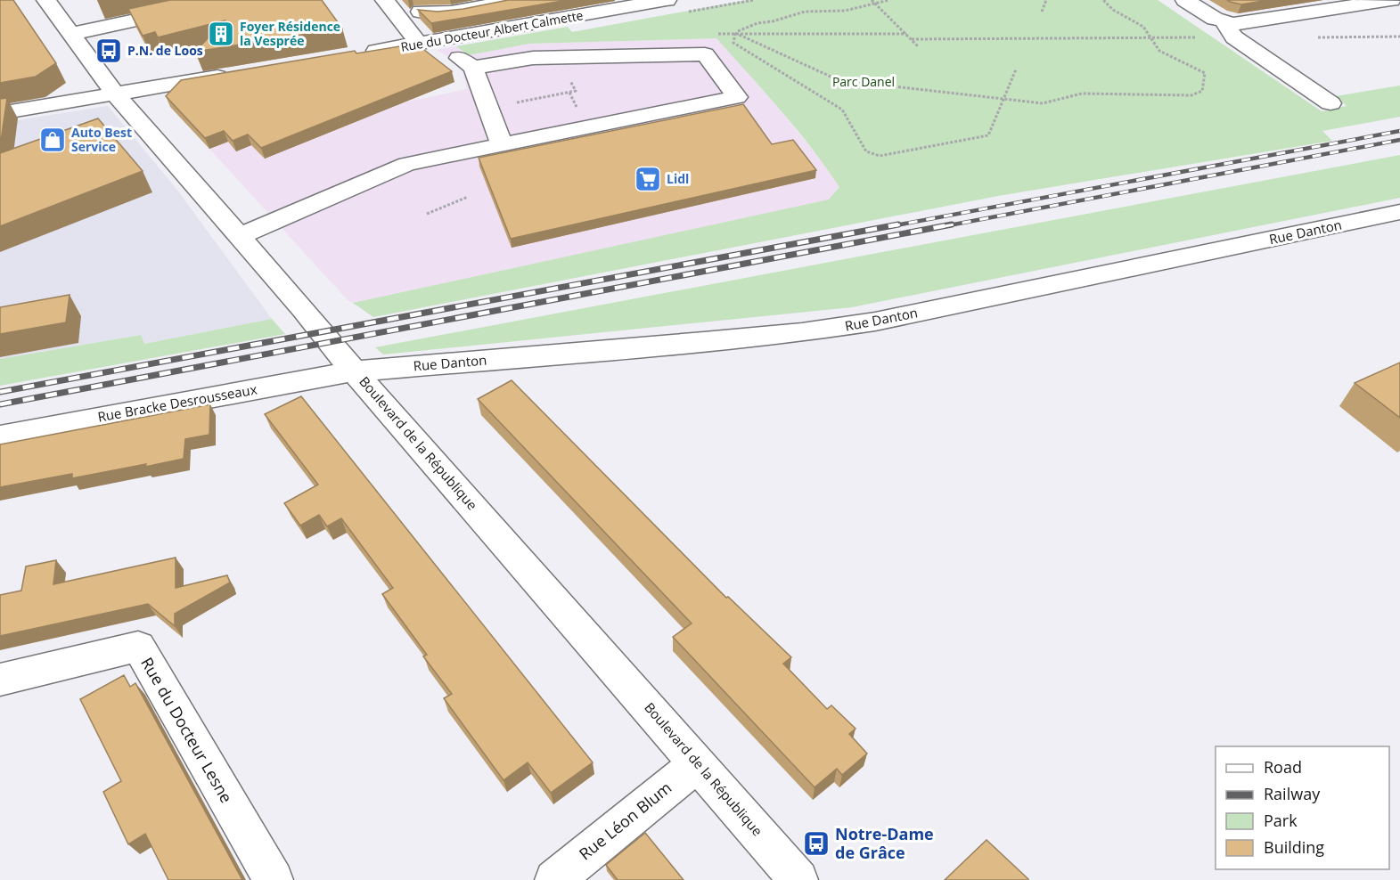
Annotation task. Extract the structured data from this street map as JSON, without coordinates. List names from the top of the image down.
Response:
{
  "streets": {
    "street": [
      "Rue du Docteur Albert Calmette",
      "Rue Danton",
      "Rue Bracke Desrousseaux",
      "Boulevard de la République",
      "Rue du Docteur Lesne",
      "Rue Léon Blum"
    ]
  },
  "crossings": [
    ["Rue Danton", "Rue Bracke Desrousseaux"],
    ["Rue Danton", "Boulevard de la République"],
    ["Rue Bracke Desrousseaux", "Boulevard de la République"],
    ["Boulevard de la République", "Rue Léon Blum"]
  ],
  "parks": ["Parc Danel"],
  "places": {
    "building": ["Foyer Résidence la Vesprée"],
    "bus stop": ["P.N. de Loos", "Notre-Dame de Grâce"],
    "shop": ["Auto Best Service"],
    "supermarket": ["Lidl"]
  },
  "legend": [
    "Road",
    "Railway",
    "Park",
    "Building"
  ]
}
